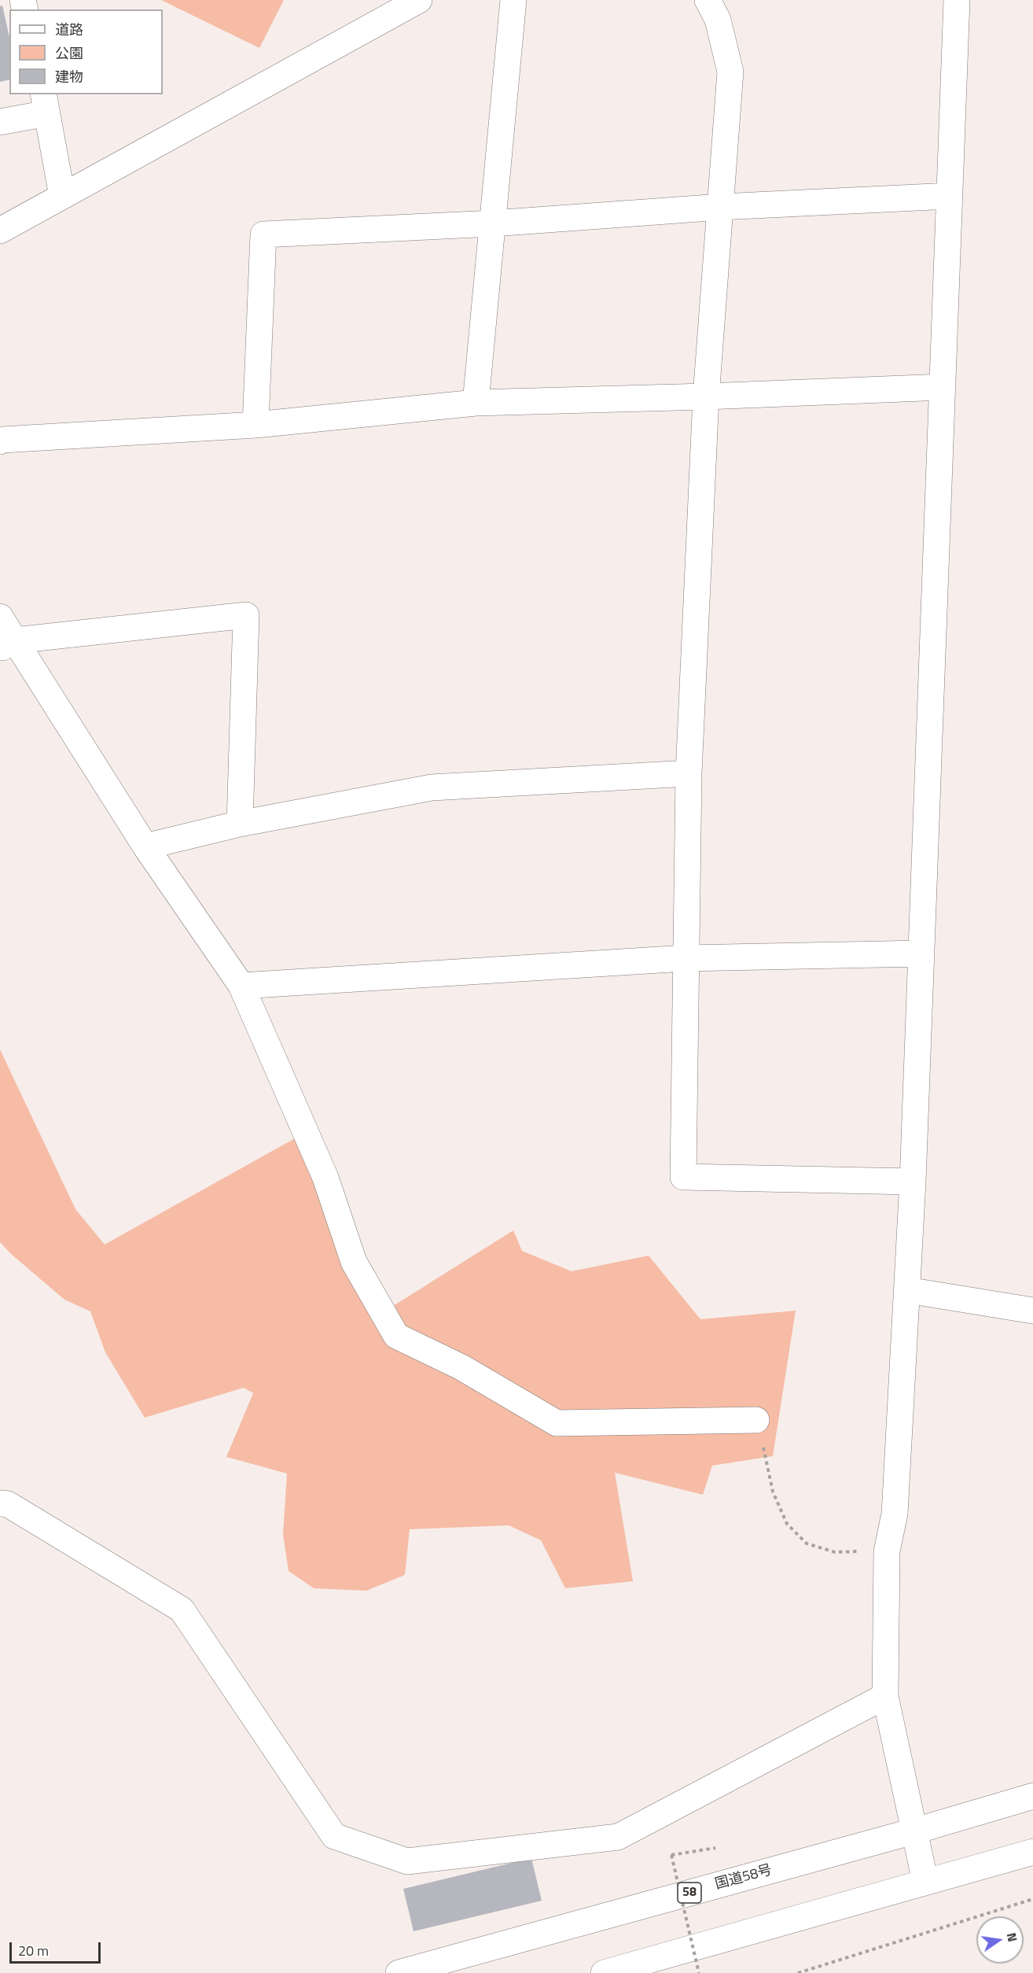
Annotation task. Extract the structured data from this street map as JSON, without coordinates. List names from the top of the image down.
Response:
{
  "streets": {
    "main road": ["国道58号", "58"]
  },
  "legend": ["道路", "公園", "建物"],
  "scale_bar": "20 m",
  "north": "right"
}
